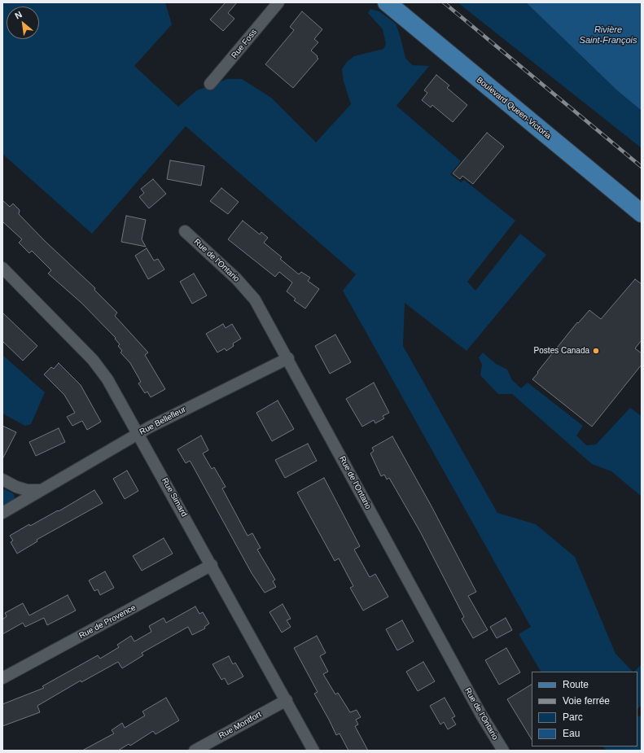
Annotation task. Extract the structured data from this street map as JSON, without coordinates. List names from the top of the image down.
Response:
{
  "streets": {
    "main road": ["Boulevard Queen-Victoria"],
    "street": [
      "Rue Foss",
      "Rue de l'Ontario",
      "Rue Bellefleur",
      "Rue Simard",
      "Rue de Provence",
      "Rue Montfort"
    ]
  },
  "crossings": [
    ["Rue de l'Ontario", "Rue Bellefleur"],
    ["Rue Bellefleur", "Rue Simard"],
    ["Rue Simard", "Rue de Provence"],
    ["Rue Simard", "Rue Montfort"]
  ],
  "water": ["Rivière Saint-François"],
  "places": ["Postes Canada"],
  "legend": [
    "Route",
    "Voie ferrée",
    "Parc",
    "Eau"
  ],
  "north": "top left"
}
